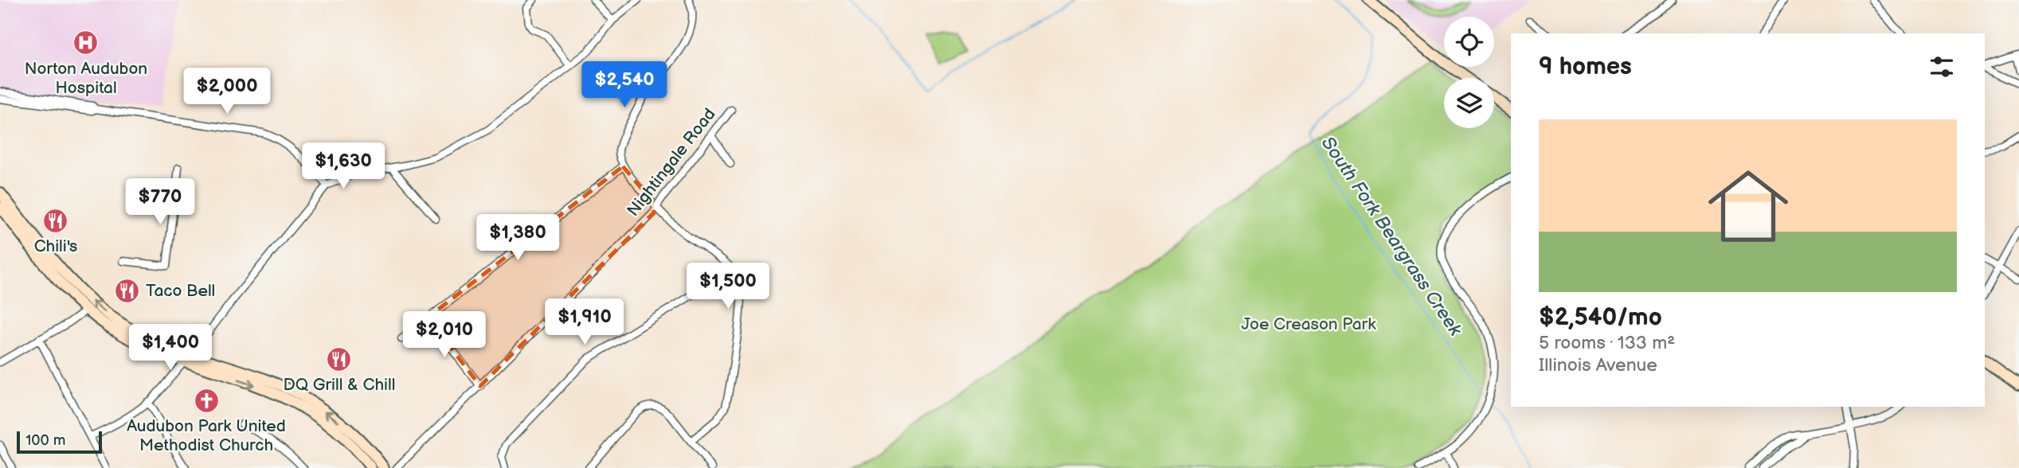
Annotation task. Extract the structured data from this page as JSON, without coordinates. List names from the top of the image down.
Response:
{
  "streets": {
    "street": ["Nightingale Road"]
  },
  "water": ["South Fork Beargrass Creek"],
  "parks": ["Joe Creason Park"],
  "places": {
    "hospital": ["Norton Audubon Hospital"],
    "restaurant": ["Chili's", "Taco Bell", "DQ Grill & Chill"],
    "church": ["Audubon Park United Methodist Church"]
  },
  "scale_bar": "100 m",
  "page": {
    "heading": "9 homes",
    "price": [
      "$2,540",
      "$2,000",
      "$1,630",
      "$770",
      "$1,380",
      "$1,500",
      "$1,910",
      "$2,010",
      "$1,400"
    ],
    "list": [
      {
        "name": "$2,540/mo",
        "note": "5 rooms · 133 m² · Illinois Avenue"
      }
    ],
    "scale": "100 m"
  }
}
